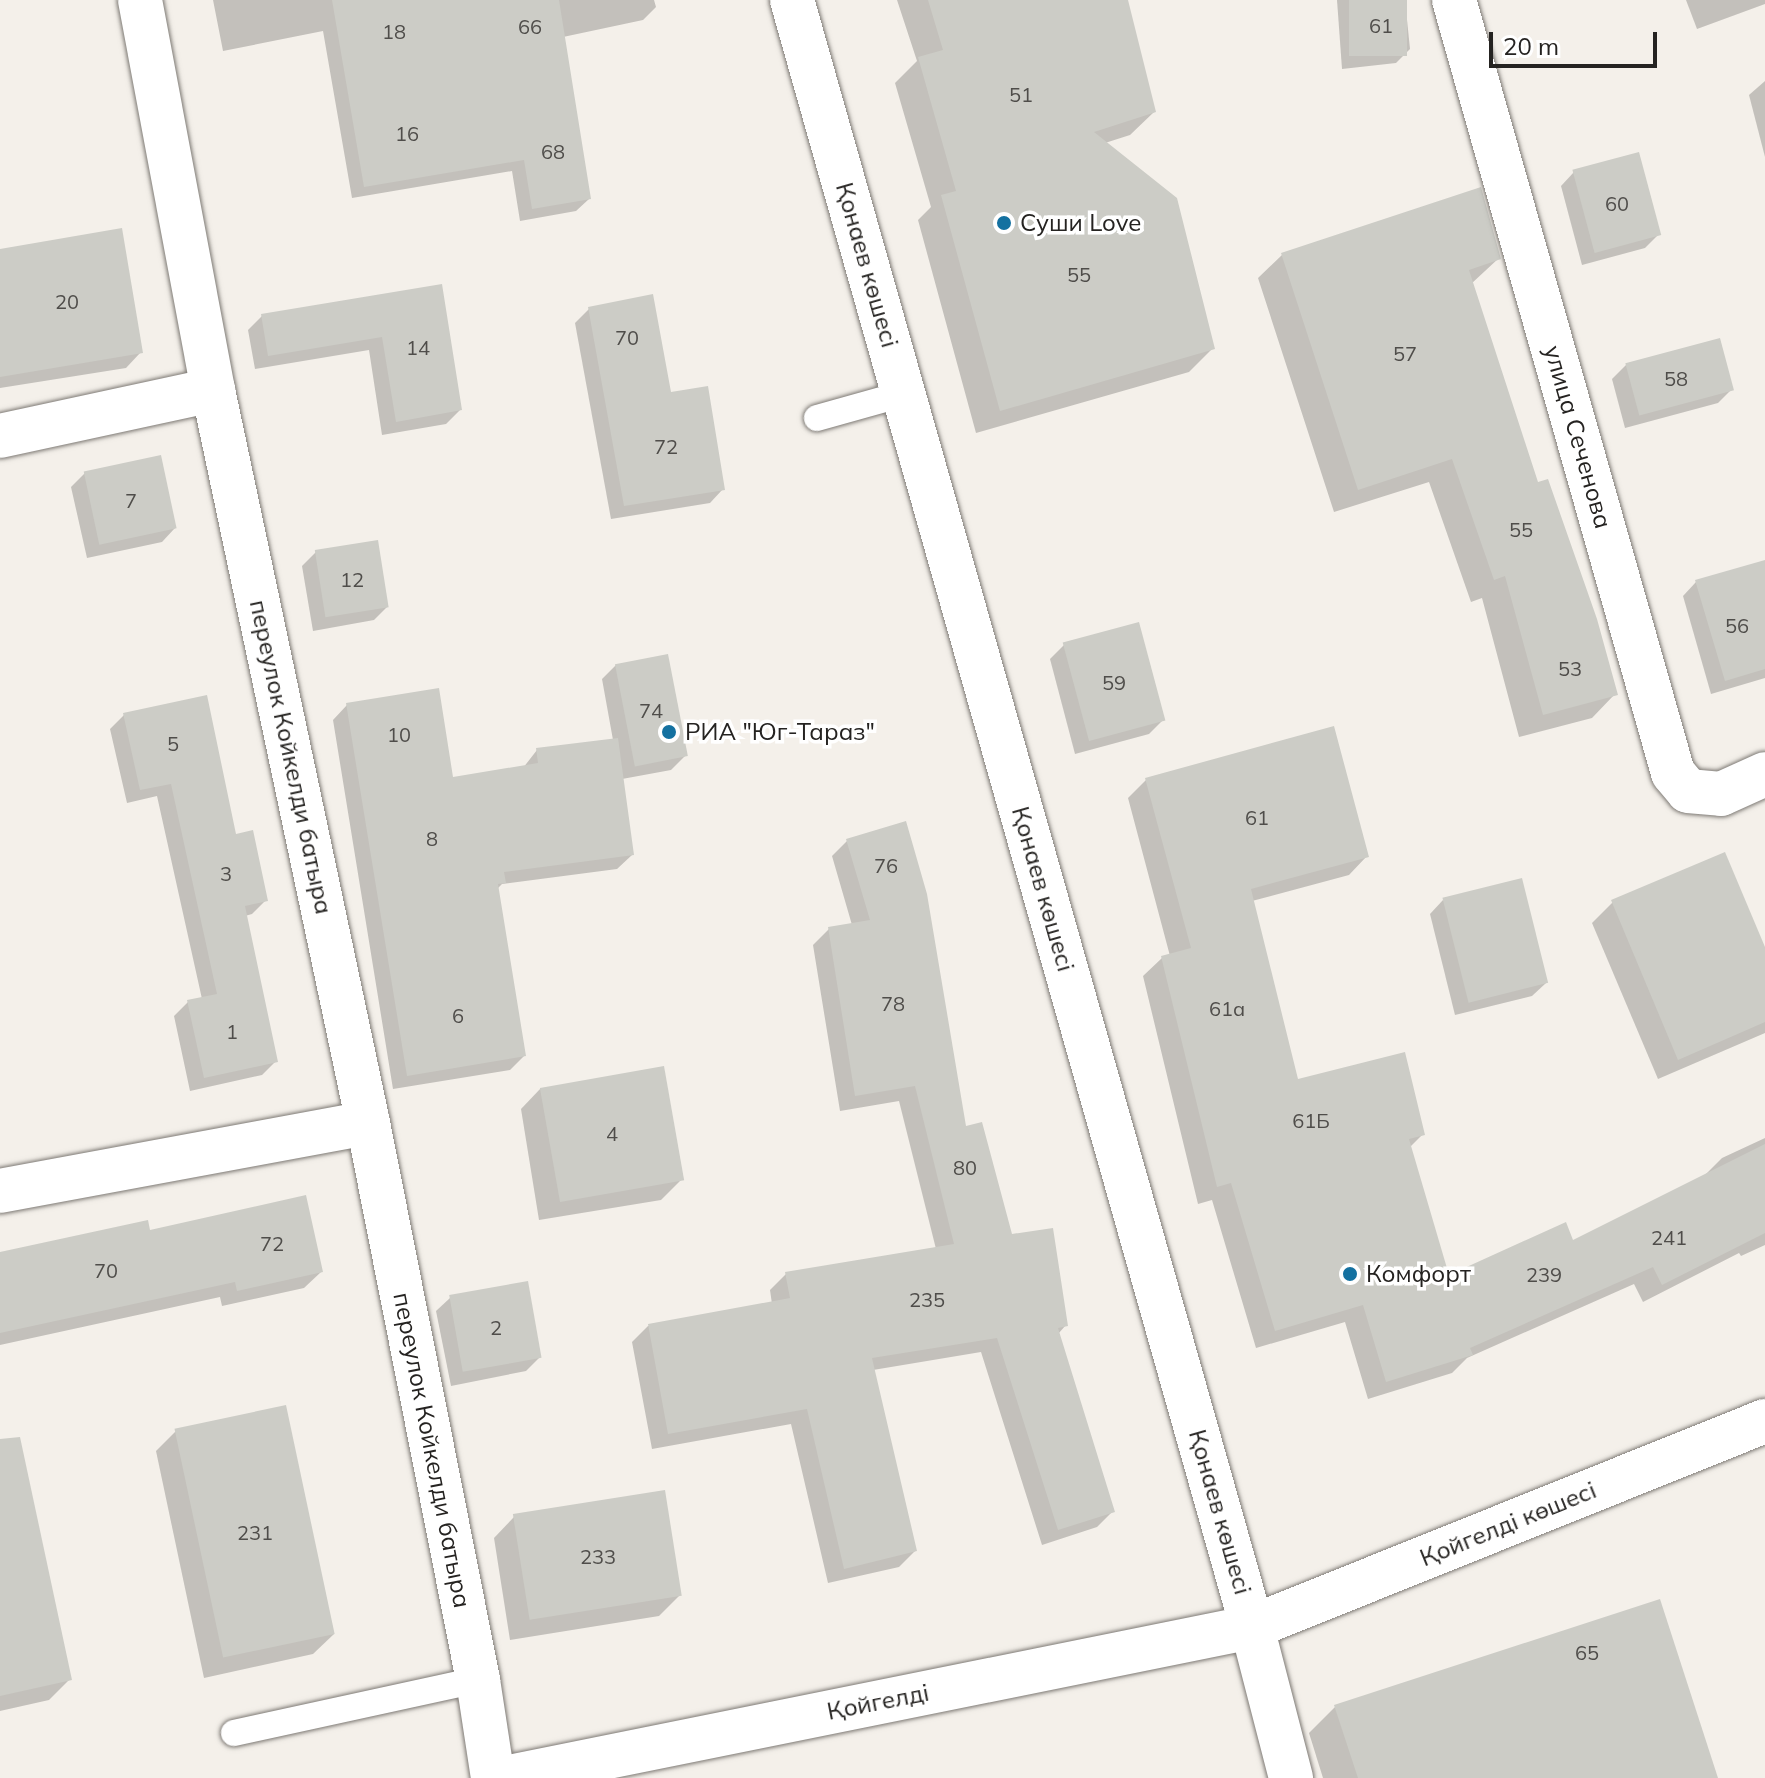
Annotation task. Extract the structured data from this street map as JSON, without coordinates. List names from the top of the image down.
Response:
{
  "streets": {
    "street": [
      "Қонаев көшесі",
      "улица Сеченова",
      "переулок Койкелди батыра",
      "Қойгелді көшесі",
      "Қойгелді"
    ]
  },
  "crossings": [
    ["Қонаев көшесі", "Қойгелді көшесі"],
    ["Қонаев көшесі", "Қойгелді"],
    ["Қойгелді көшесі", "Қойгелді"]
  ],
  "places": ["Суши Love", "РИА \"Юг-Тараз\"", "Комфорт"],
  "house_numbers": [
    "61",
    "66",
    "18",
    "51",
    "16",
    "68",
    "60",
    "55",
    "20",
    "70",
    "14",
    "57",
    "58",
    "72",
    "7",
    "55",
    "12",
    "56",
    "53",
    "59",
    "74",
    "10",
    "5",
    "61",
    "8",
    "76",
    "3",
    "78",
    "61а",
    "6",
    "1",
    "61Б",
    "4",
    "80",
    "241",
    "72",
    "70",
    "239",
    "235",
    "2",
    "231",
    "233",
    "65"
  ],
  "scale_bar": "20 m"
}
